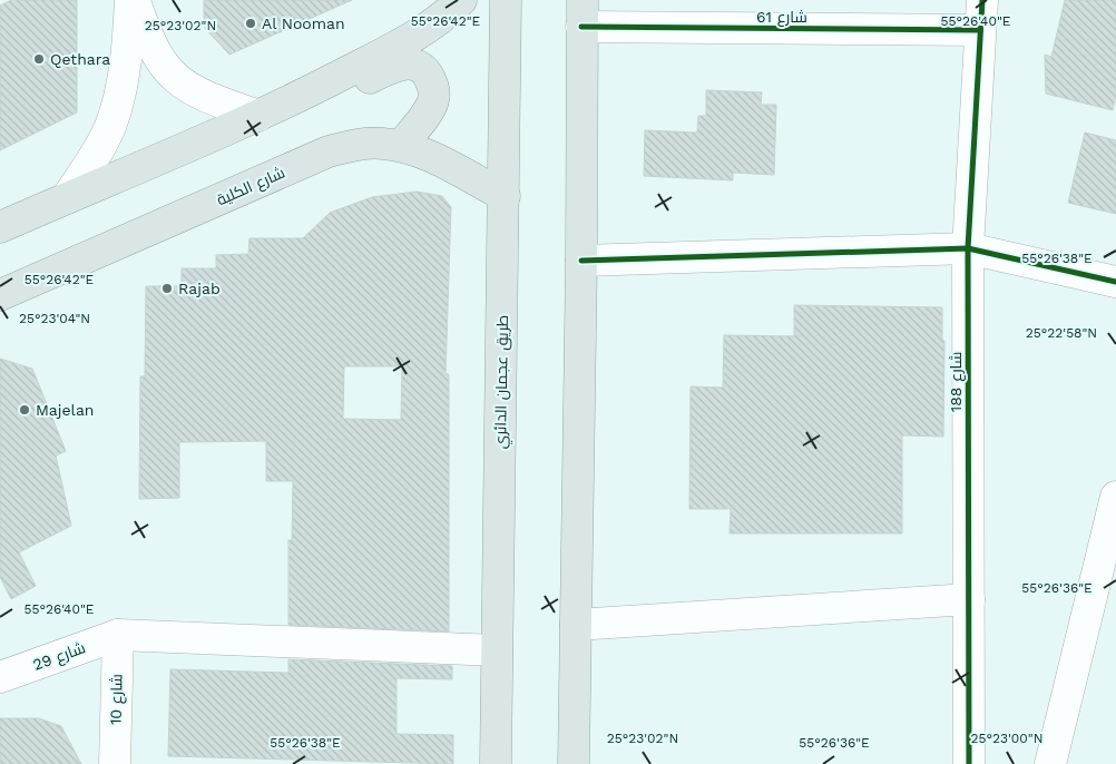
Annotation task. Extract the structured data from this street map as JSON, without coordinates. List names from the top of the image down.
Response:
{
  "streets": {
    "main road": ["شارع الكلية", "طريق عجمان الدائري"],
    "street": [
      "شارع 61",
      "شارع 188",
      "شارع 29",
      "شارع 10"
    ]
  },
  "crossings": [
    ["شارع 61", "شارع 188"],
    ["شارع الكلية", "طريق عجمان الدائري"],
    ["شارع 29", "شارع 10"]
  ],
  "places": [
    "Al Nooman",
    "Qethara",
    "Rajab",
    "Majelan"
  ],
  "coordinates": [
    "55°26'42\"E",
    "55°26'40\"E",
    "25°23'02\"N",
    "55°26'38\"E",
    "25°23'04\"N",
    "25°22'58\"N",
    "55°26'36\"E",
    "25°23'00\"N"
  ]
}
